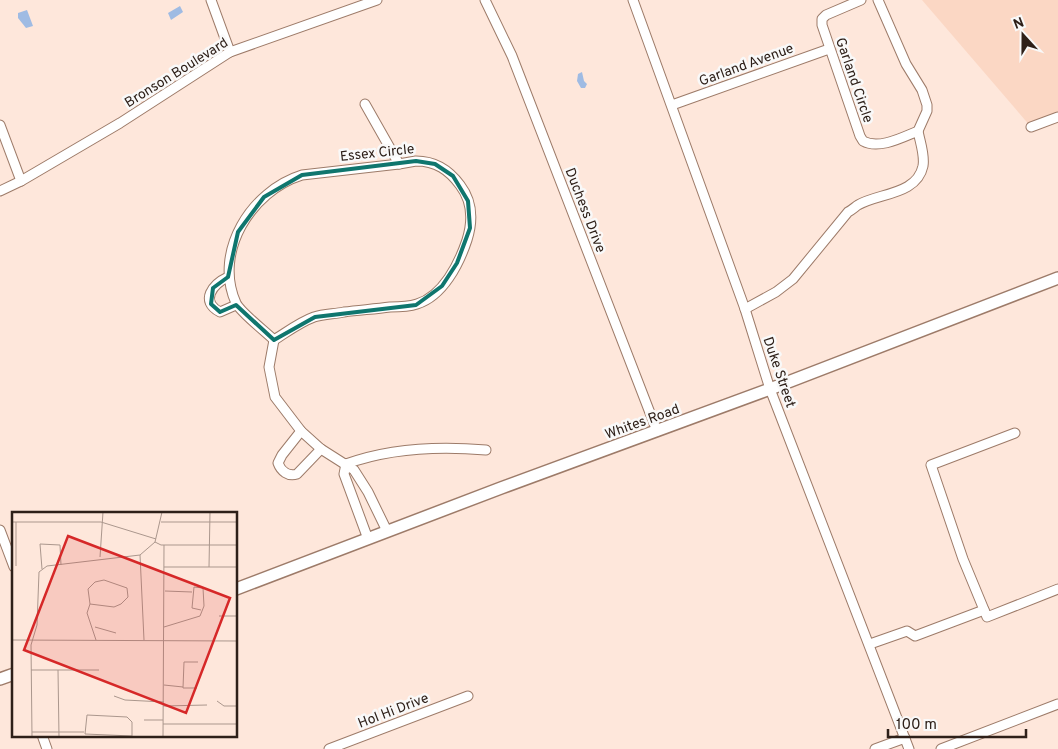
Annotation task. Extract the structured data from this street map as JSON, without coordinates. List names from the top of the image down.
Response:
{
  "streets": {
    "street": [
      "Garland Avenue",
      "Bronson Boulevard",
      "Garland Circle",
      "Essex Circle",
      "Duchess Drive",
      "Duke Street",
      "Whites Road",
      "Hol Hi Drive"
    ]
  },
  "crossings": [
    ["Garland Avenue", "Garland Circle"],
    ["Garland Avenue", "Duke Street"],
    ["Duchess Drive", "Whites Road"],
    ["Duke Street", "Whites Road"]
  ],
  "scale_bar": "100 m",
  "north": "top"
}
